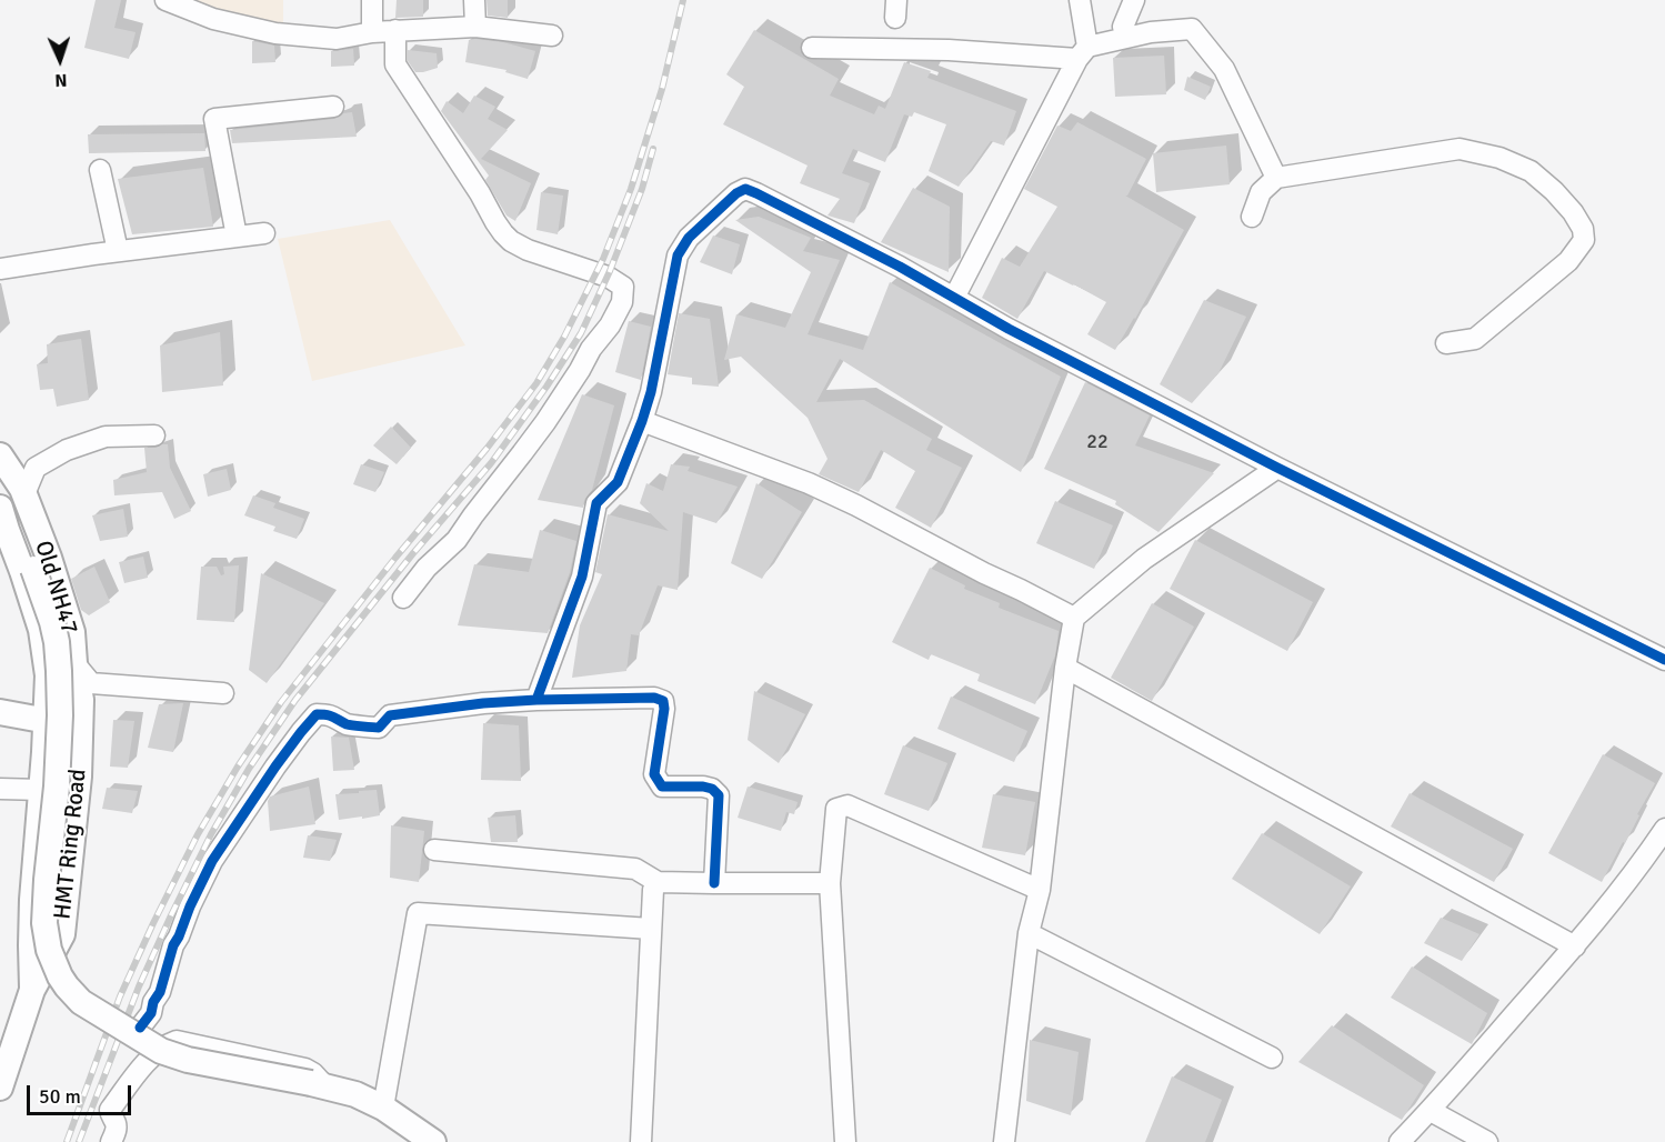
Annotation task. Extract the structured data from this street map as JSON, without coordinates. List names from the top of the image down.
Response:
{
  "streets": {
    "main road": ["Old NH47", "HMT Ring Road"]
  },
  "crossings": [
    ["Old NH47", "HMT Ring Road"]
  ],
  "house_numbers": ["22"],
  "scale_bar": "50 m",
  "north": "bottom"
}
